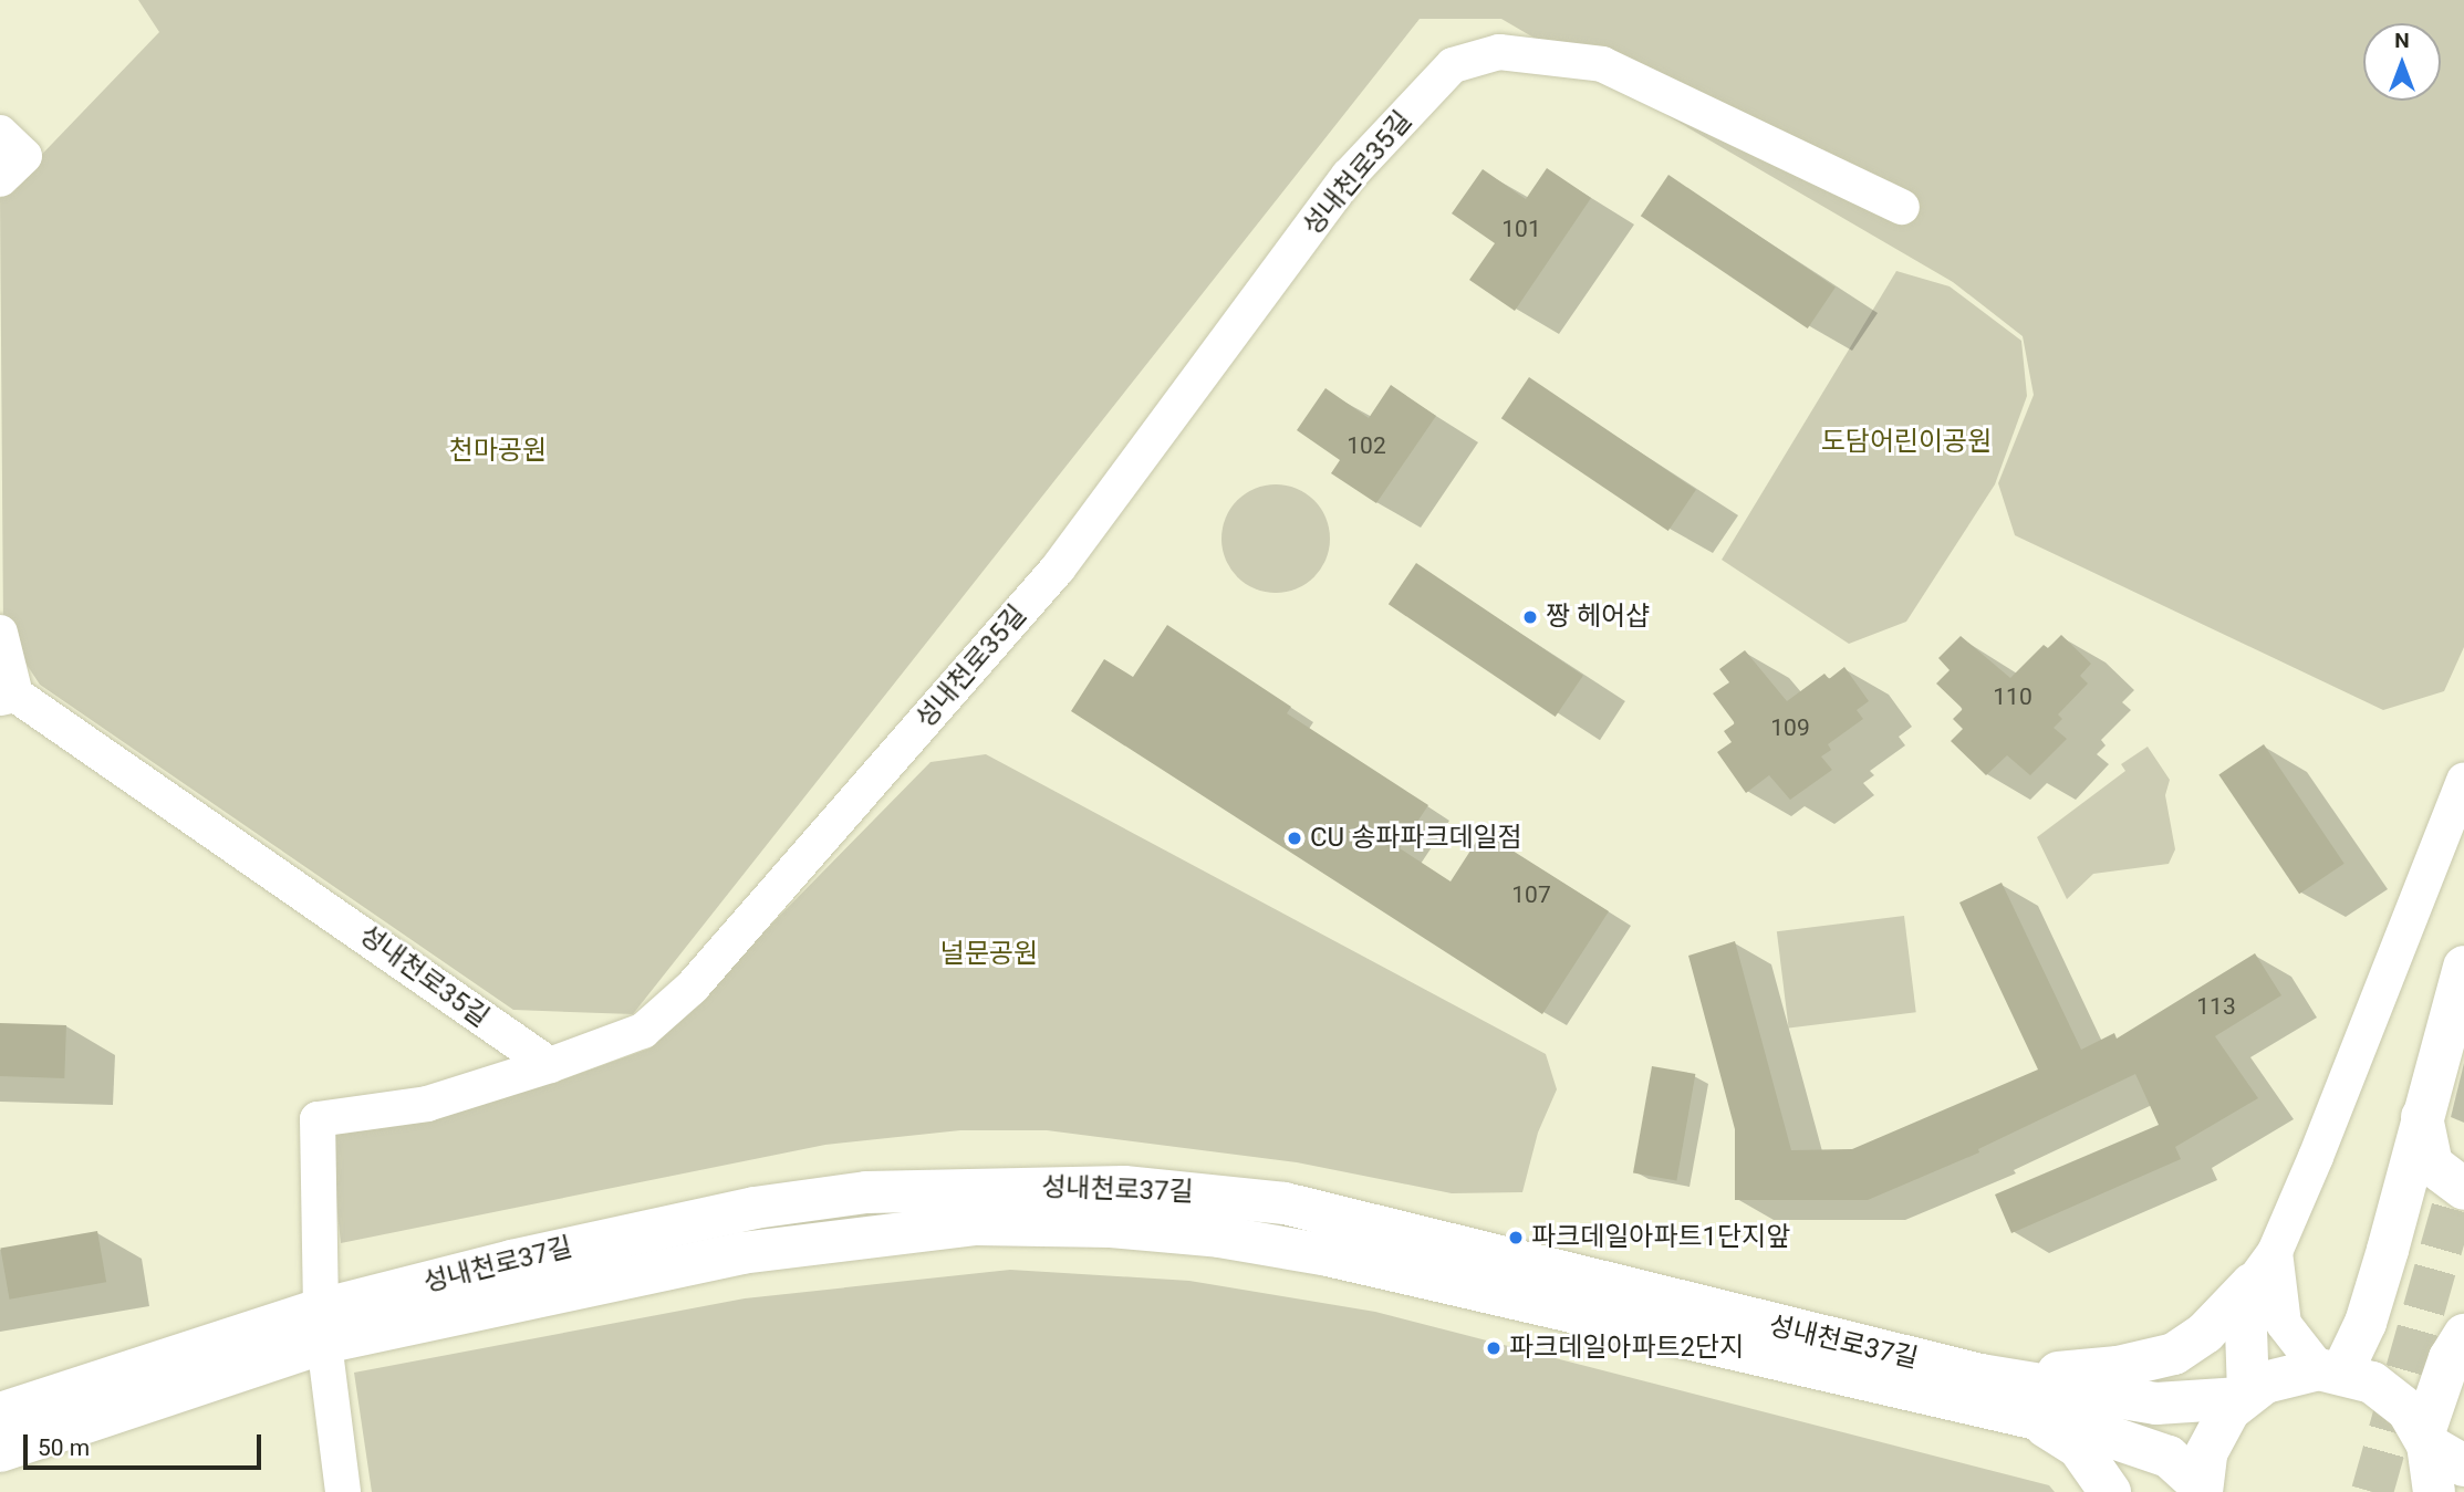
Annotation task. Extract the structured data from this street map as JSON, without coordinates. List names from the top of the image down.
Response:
{
  "streets": {
    "main road": ["성내천로37길"],
    "street": ["성내천로35길"]
  },
  "parks": ["도담어린이공원", "천마공원", "널문공원"],
  "places": [
    "짱 헤어샵",
    "CU 송파파크데일점",
    "파크데일아파트1단지앞",
    "파크데일아파트2단지"
  ],
  "house_numbers": [
    "101",
    "102",
    "110",
    "109",
    "107",
    "113"
  ],
  "scale_bar": "50 m",
  "north": "top"
}
